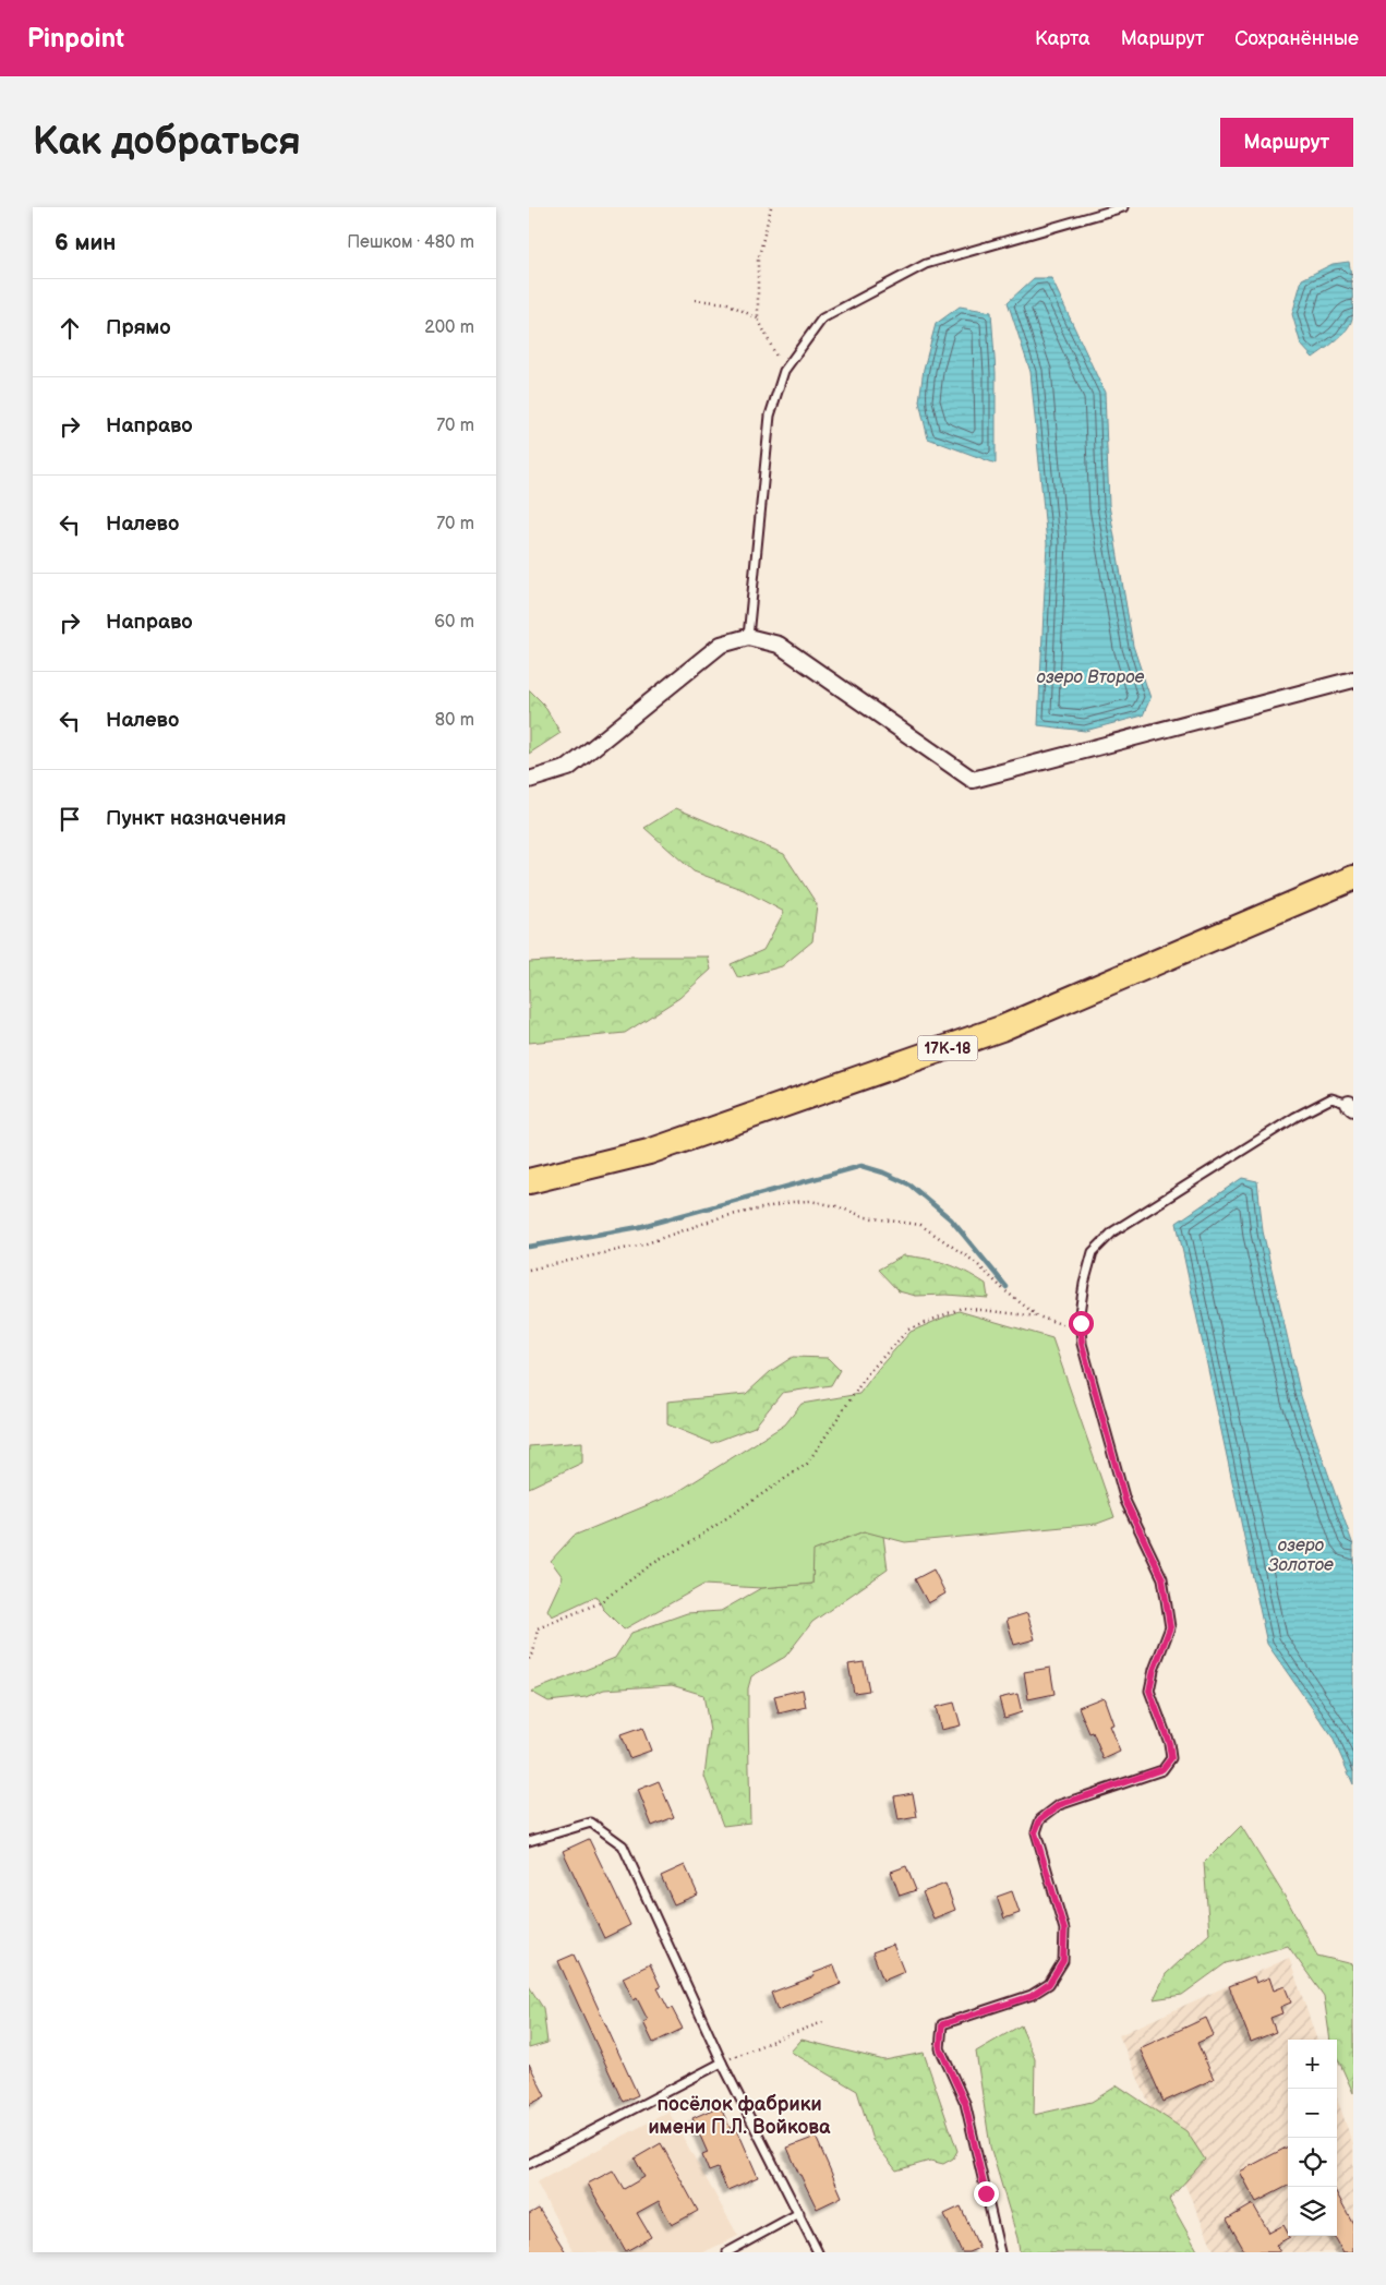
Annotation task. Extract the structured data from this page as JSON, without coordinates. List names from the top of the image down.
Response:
{
  "streets": {
    "main road": ["17К-18"]
  },
  "districts": ["посёлок фабрики имени П.Л. Войкова"],
  "water": ["озеро Второе", "озеро Золотое"],
  "page": {
    "header": "Pinpoint",
    "nav": ["Карта", "Маршрут", "Сохранённые"],
    "buttons": "Маршрут",
    "title": "Как добраться",
    "heading": ["6 мин", "Пешком · 480 m"],
    "list": [
      ["Прямо", "200 m"],
      ["Направо", "70 m"],
      ["Налево", "70 m"],
      ["Направо", "60 m"],
      ["Налево", "80 m"],
      "Пункт назначения"
    ],
    "map_buttons": ["+", "−"]
  }
}
